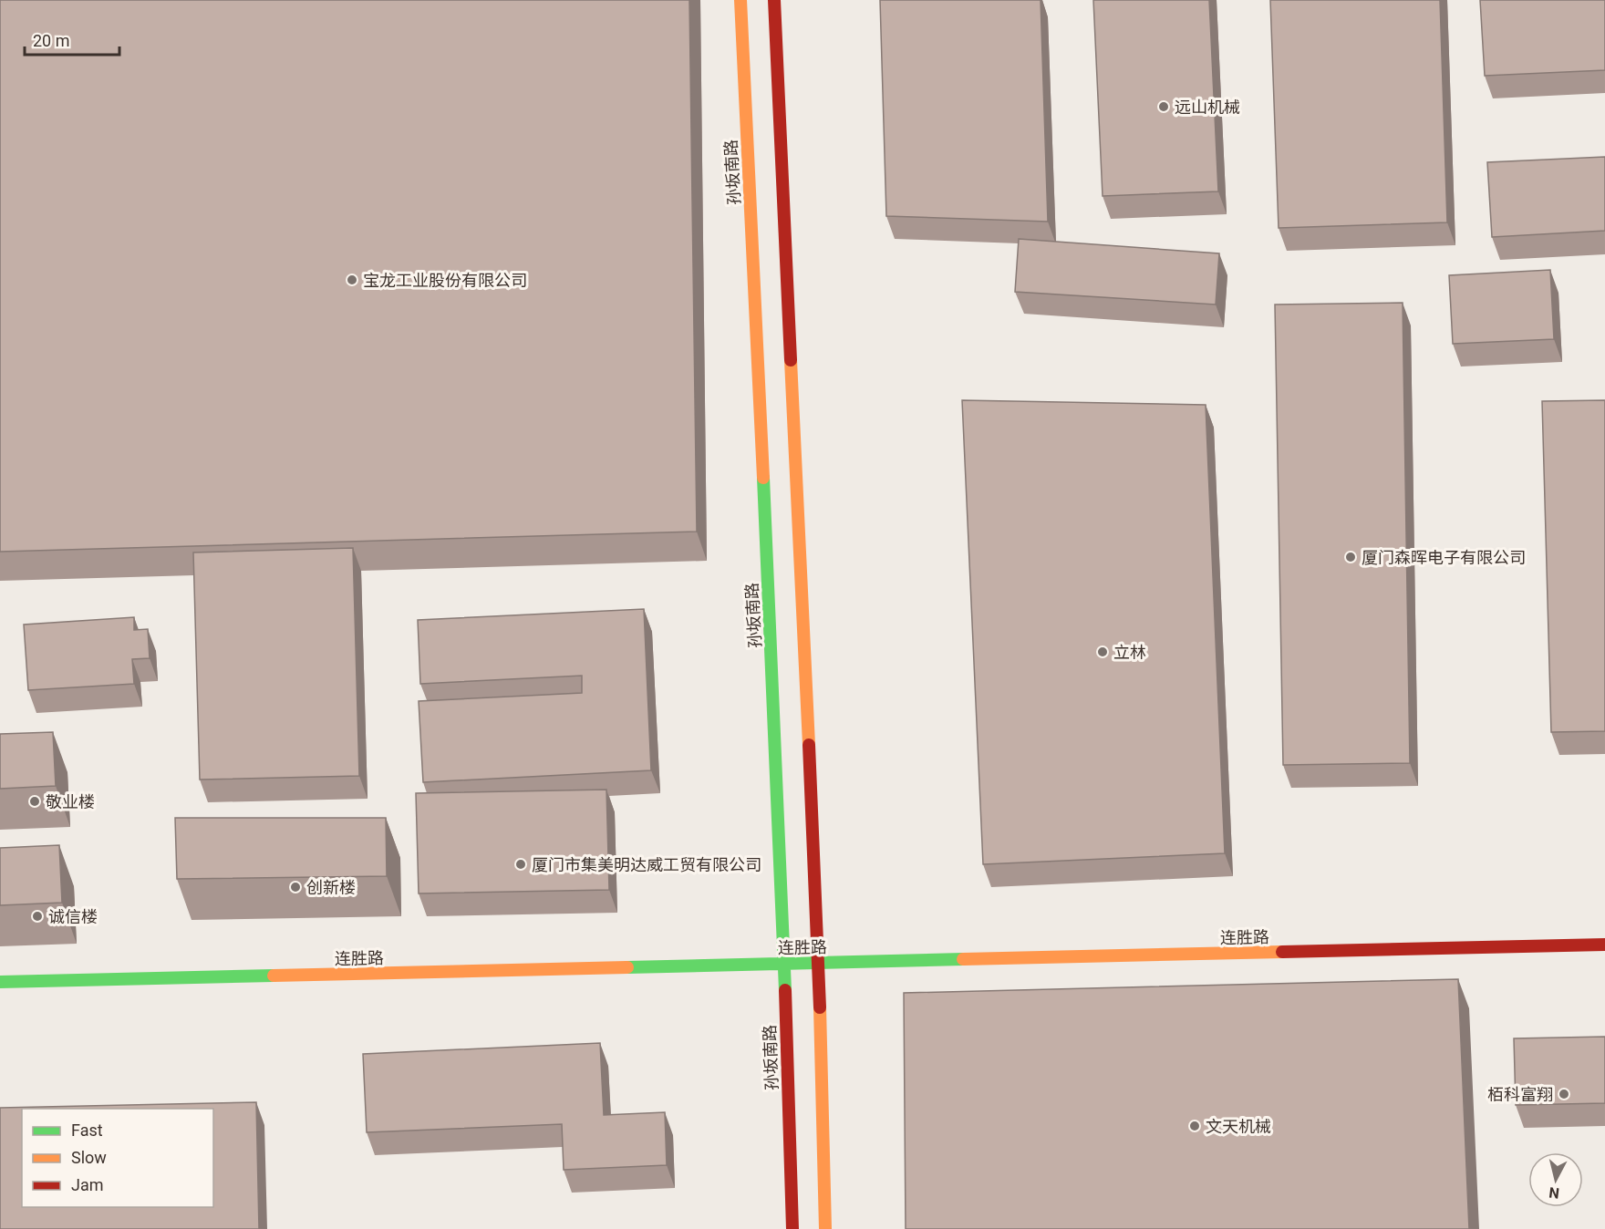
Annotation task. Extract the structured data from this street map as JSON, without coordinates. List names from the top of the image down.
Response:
{
  "streets": {
    "main road": ["孙坂南路", "连胜路"]
  },
  "crossings": [
    ["孙坂南路", "连胜路"]
  ],
  "places": [
    "远山机械",
    "宝龙工业股份有限公司",
    "厦门森晖电子有限公司",
    "立林",
    "敬业楼",
    "厦门市集美明达威工贸有限公司",
    "创新楼",
    "诚信楼",
    "栢科富翔",
    "文天机械"
  ],
  "legend": ["Fast", "Slow", "Jam"],
  "scale_bar": "20 m",
  "north": "bottom"
}
